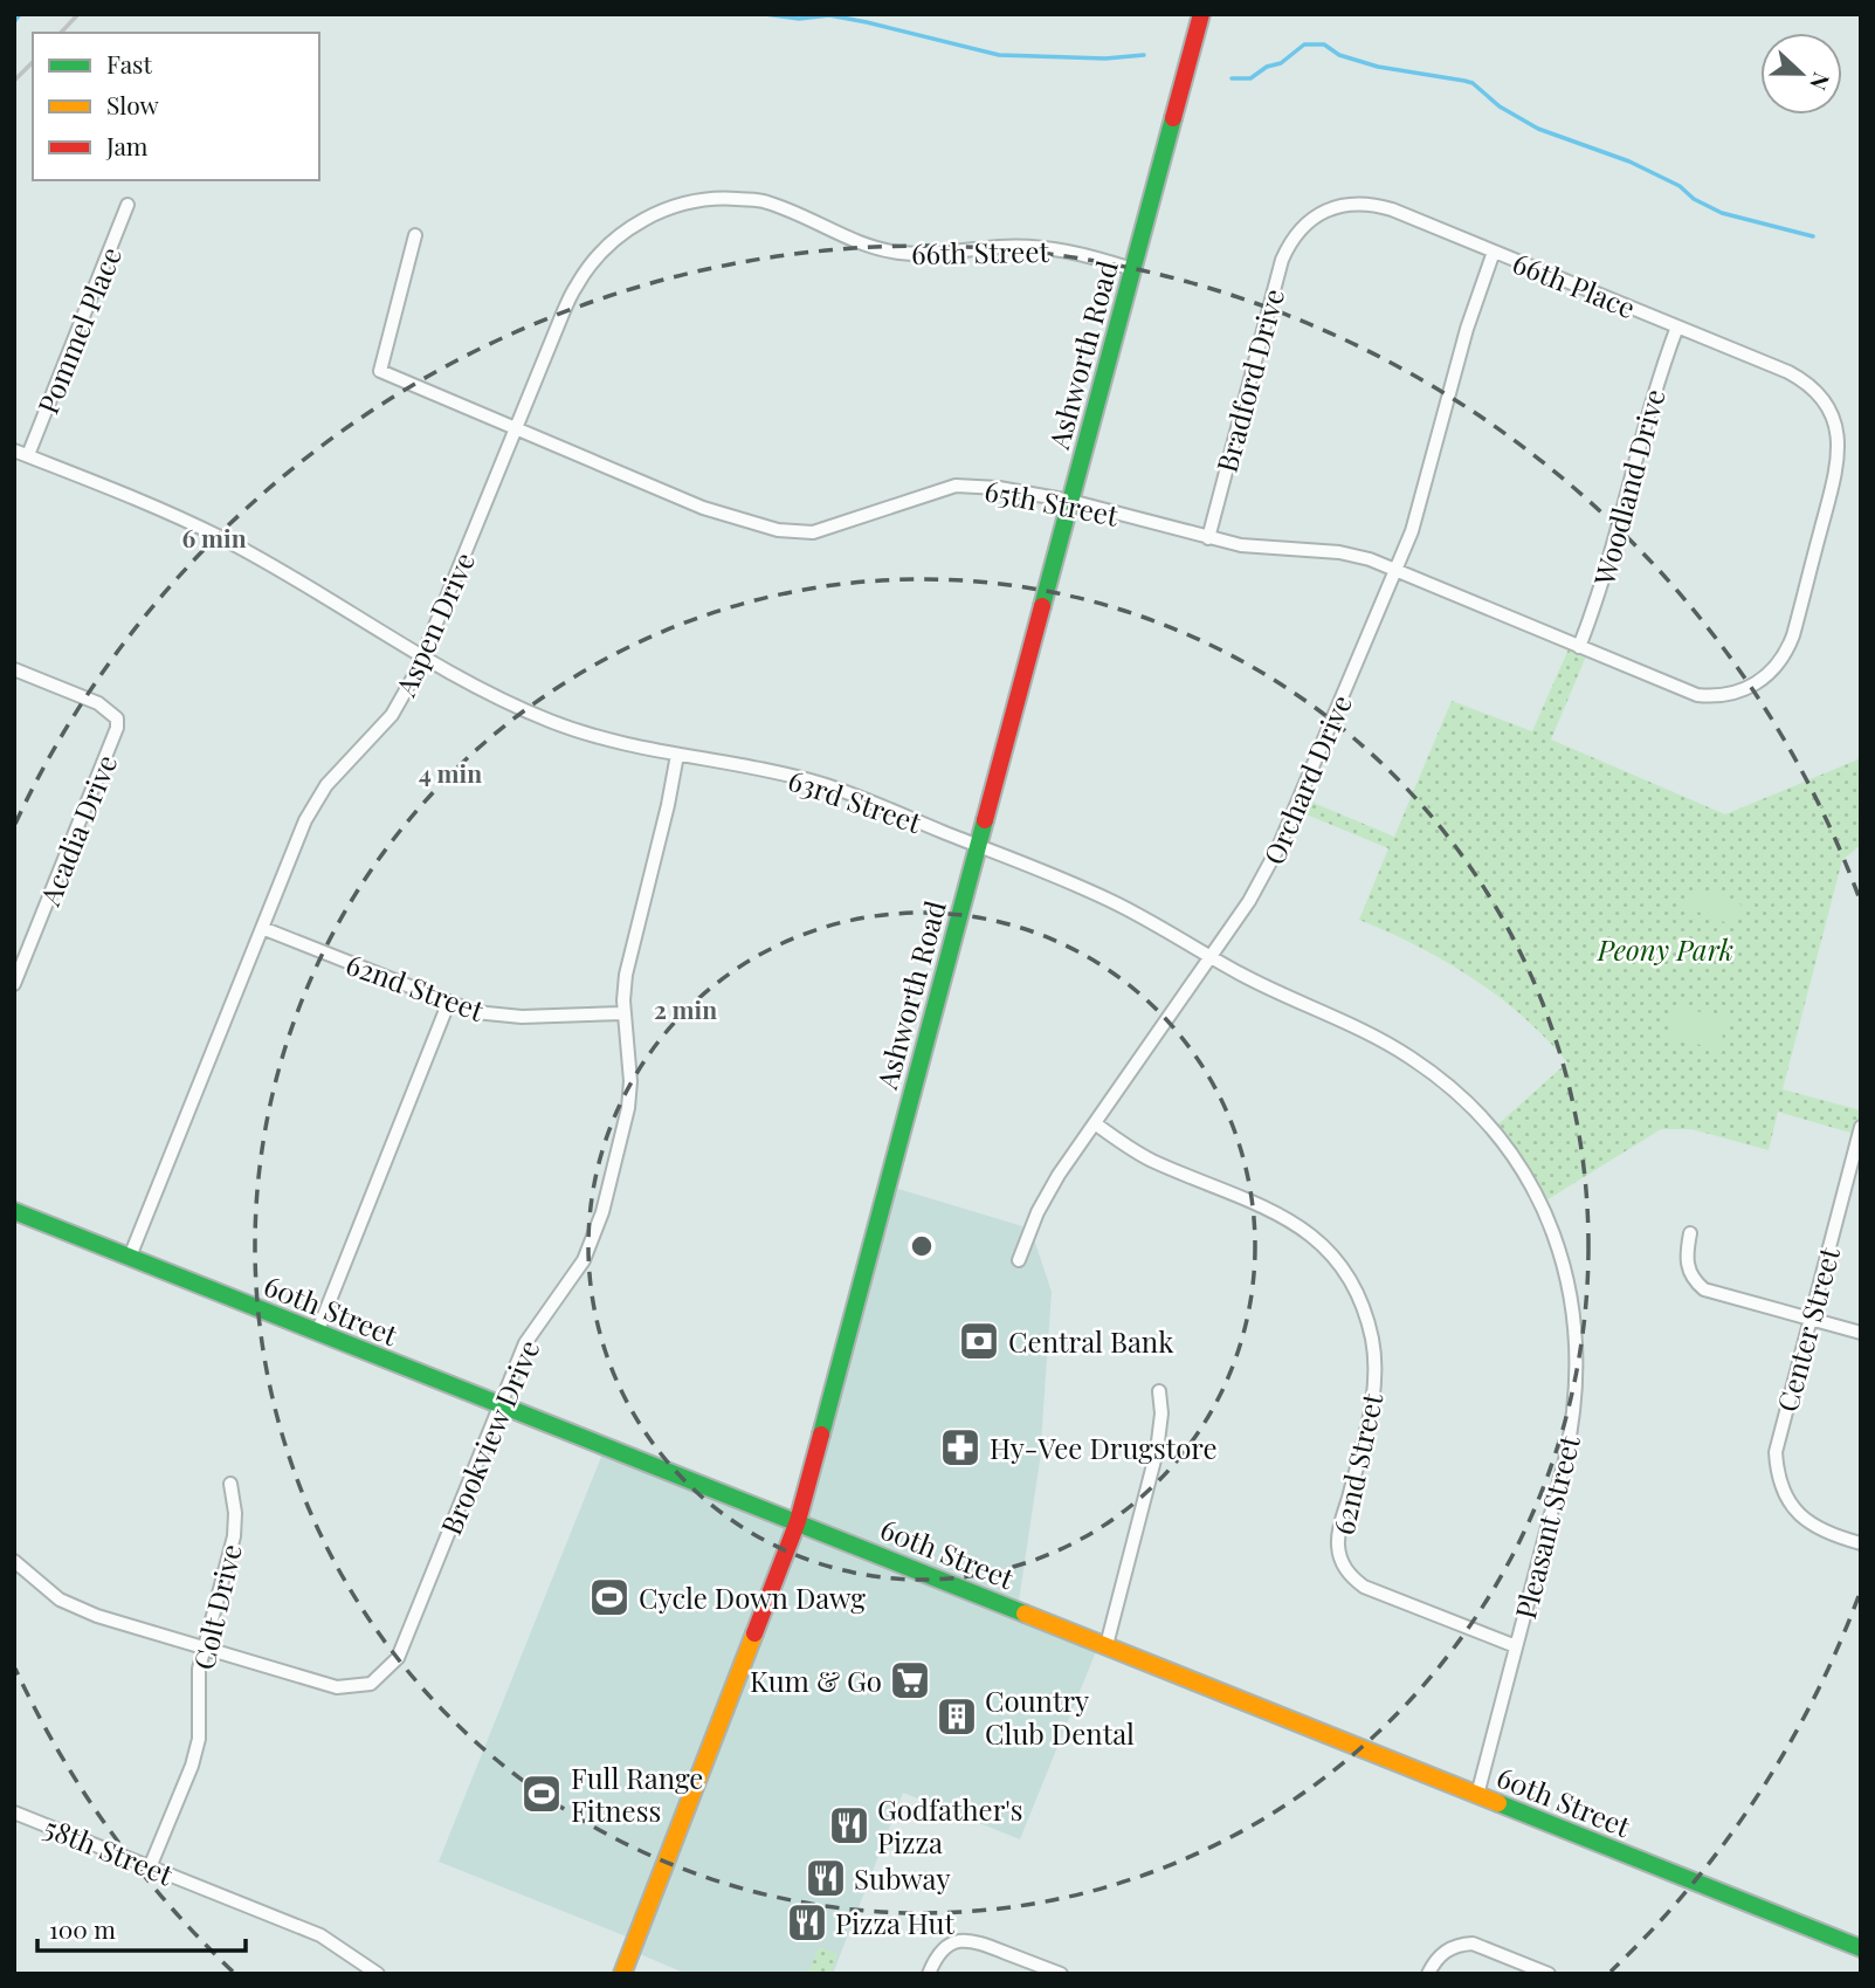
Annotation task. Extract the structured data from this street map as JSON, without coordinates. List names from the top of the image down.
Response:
{
  "streets": {
    "main road": ["Ashworth Road", "60th Street"],
    "street": [
      "66th Street",
      "66th Place",
      "Pommel Place",
      "Bradford Drive",
      "Woodland Drive",
      "65th Street",
      "Aspen Drive",
      "Orchard Drive",
      "63rd Street",
      "Acadia Drive",
      "62nd Street",
      "Center Street",
      "Brookview Drive",
      "Pleasant Street",
      "Colt Drive",
      "58th Street"
    ]
  },
  "crossings": [
    ["66th Street", "Ashworth Road"],
    ["66th Street", "Aspen Drive"],
    ["66th Place", "Bradford Drive"],
    ["66th Place", "Woodland Drive"],
    ["66th Place", "65th Street"],
    ["66th Place", "Orchard Drive"],
    ["Pommel Place", "63rd Street"],
    ["Ashworth Road", "65th Street"],
    ["Ashworth Road", "63rd Street"],
    ["Ashworth Road", "60th Street"],
    ["Bradford Drive", "65th Street"],
    ["Woodland Drive", "65th Street"],
    ["65th Street", "Aspen Drive"],
    ["65th Street", "Orchard Drive"],
    ["Aspen Drive", "63rd Street"],
    ["Aspen Drive", "62nd Street"],
    ["Aspen Drive", "60th Street"],
    ["Orchard Drive", "63rd Street"],
    ["Orchard Drive", "62nd Street"],
    ["63rd Street", "Brookview Drive"],
    ["63rd Street", "Pleasant Street"],
    ["62nd Street", "Brookview Drive"],
    ["62nd Street", "Pleasant Street"],
    ["60th Street", "Brookview Drive"],
    ["60th Street", "Pleasant Street"],
    ["Brookview Drive", "Colt Drive"],
    ["Colt Drive", "58th Street"]
  ],
  "parks": ["Peony Park"],
  "places": {
    "bank": ["Central Bank"],
    "pharmacy": ["Hy-Vee Drugstore"],
    "sports": ["Cycle Down Dawg", "Full Range Fitness"],
    "supermarket": ["Kum & Go"],
    "building": ["Country Club Dental"],
    "restaurant": ["Godfather's Pizza", "Subway", "Pizza Hut"]
  },
  "legend": ["Fast", "Slow", "Jam"],
  "scale_bar": "100 m",
  "north": "right",
  "rings": ["6 min", "4 min", "2 min"]
}
